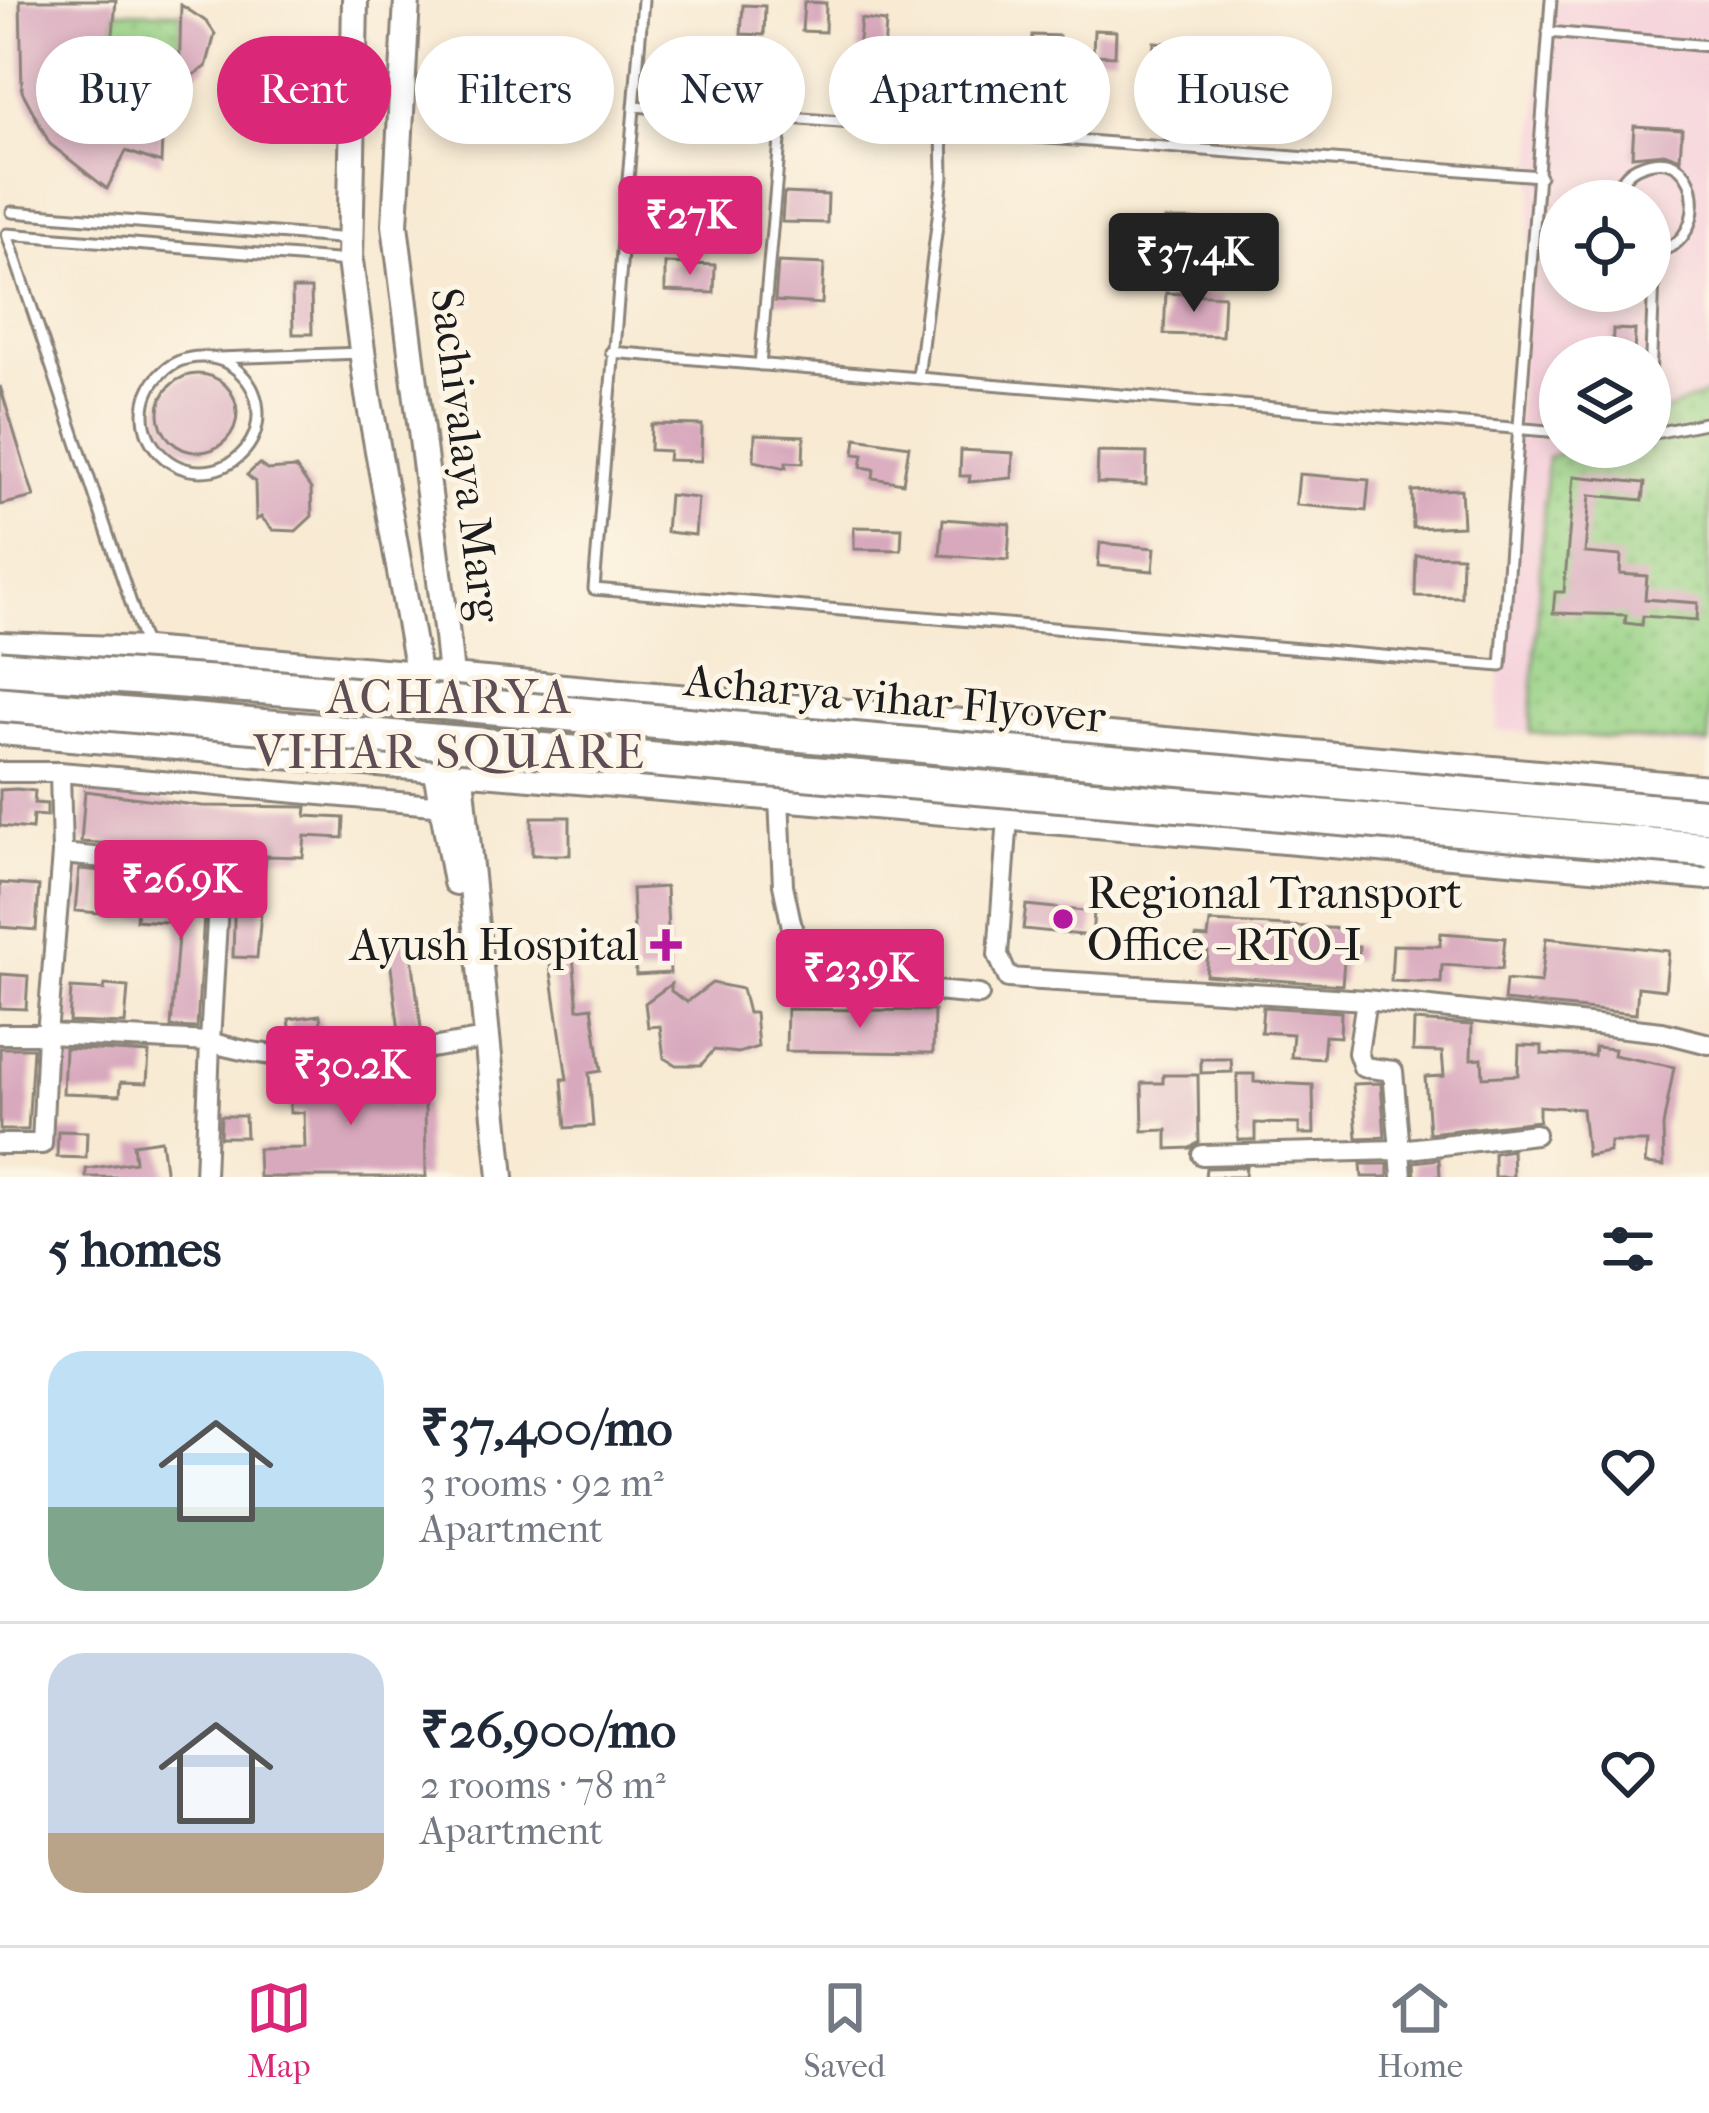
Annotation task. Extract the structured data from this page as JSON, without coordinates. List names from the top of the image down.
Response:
{
  "streets": {
    "highway": ["Acharya vihar Flyover"],
    "street": ["Sachivalaya Marg"]
  },
  "districts": ["ACHARYA VIHAR SQUARE"],
  "places": {
    "other": ["Regional Transport Office - RTO-I"],
    "health": ["Ayush Hospital"]
  },
  "page": {
    "chip": [
      "Buy",
      "Rent",
      "Filters",
      "New",
      "Apartment",
      "House"
    ],
    "price": [
      "₹27K",
      "₹37.4K",
      "₹26.9K",
      "₹23.9K",
      "₹30.2K"
    ],
    "heading": "5 homes",
    "list": [
      {
        "name": "₹37,400/mo",
        "note": "3 rooms · 92 m² · Apartment"
      },
      {
        "name": "₹26,900/mo",
        "note": "2 rooms · 78 m² · Apartment"
      }
    ],
    "tabs": ["Map", "Saved", "Home"]
  }
}
